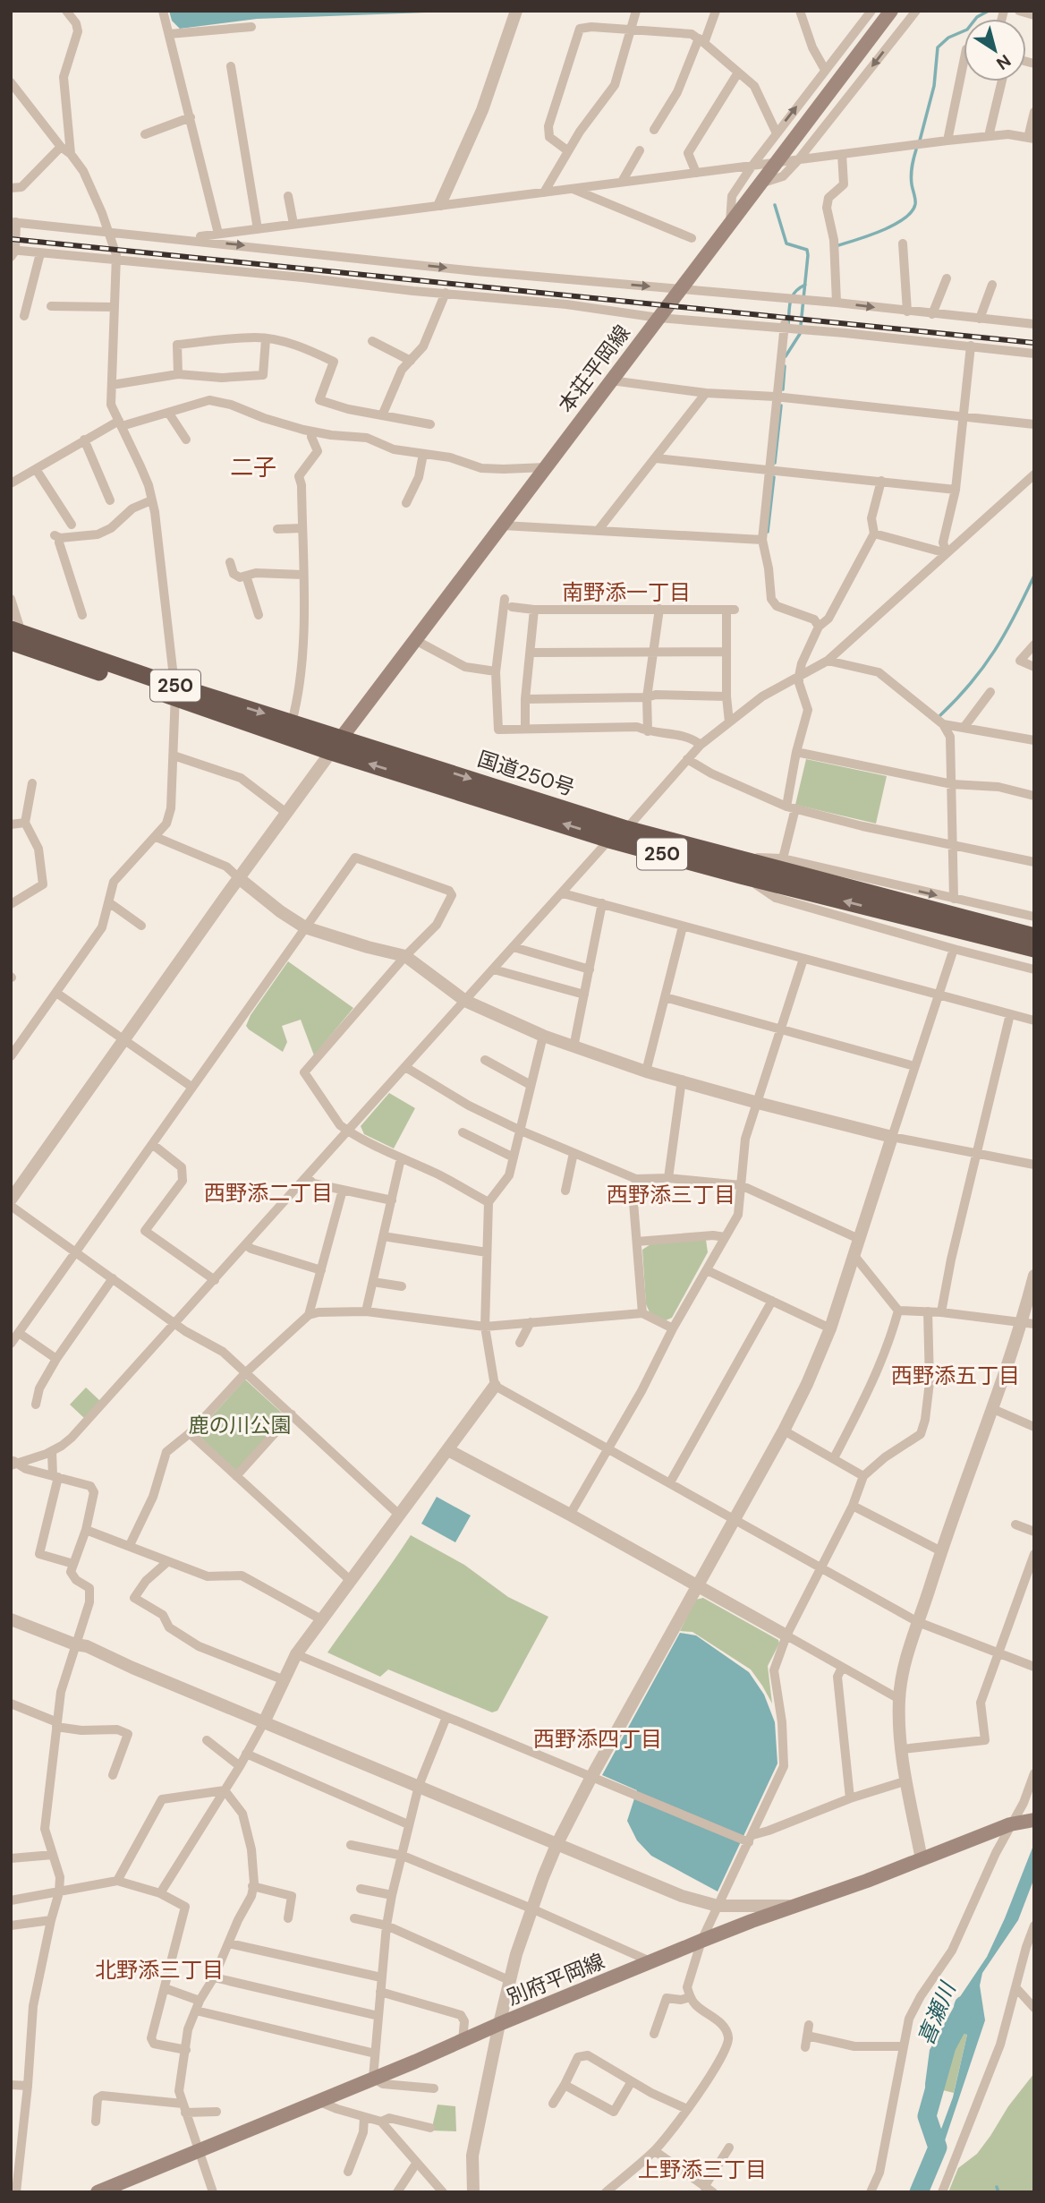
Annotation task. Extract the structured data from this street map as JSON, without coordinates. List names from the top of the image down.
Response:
{
  "streets": {
    "highway": ["250", "国道250号"],
    "main road": ["本荘平岡線", "別府平岡線"]
  },
  "crossings": [
    ["本荘平岡線", "国道250号"]
  ],
  "districts": [
    "二子",
    "南野添一丁目",
    "西野添二丁目",
    "西野添三丁目",
    "西野添五丁目",
    "西野添四丁目",
    "北野添三丁目",
    "上野添三丁目"
  ],
  "water": ["喜瀬川"],
  "parks": ["鹿の川公園"],
  "north": "bottom right"
}
